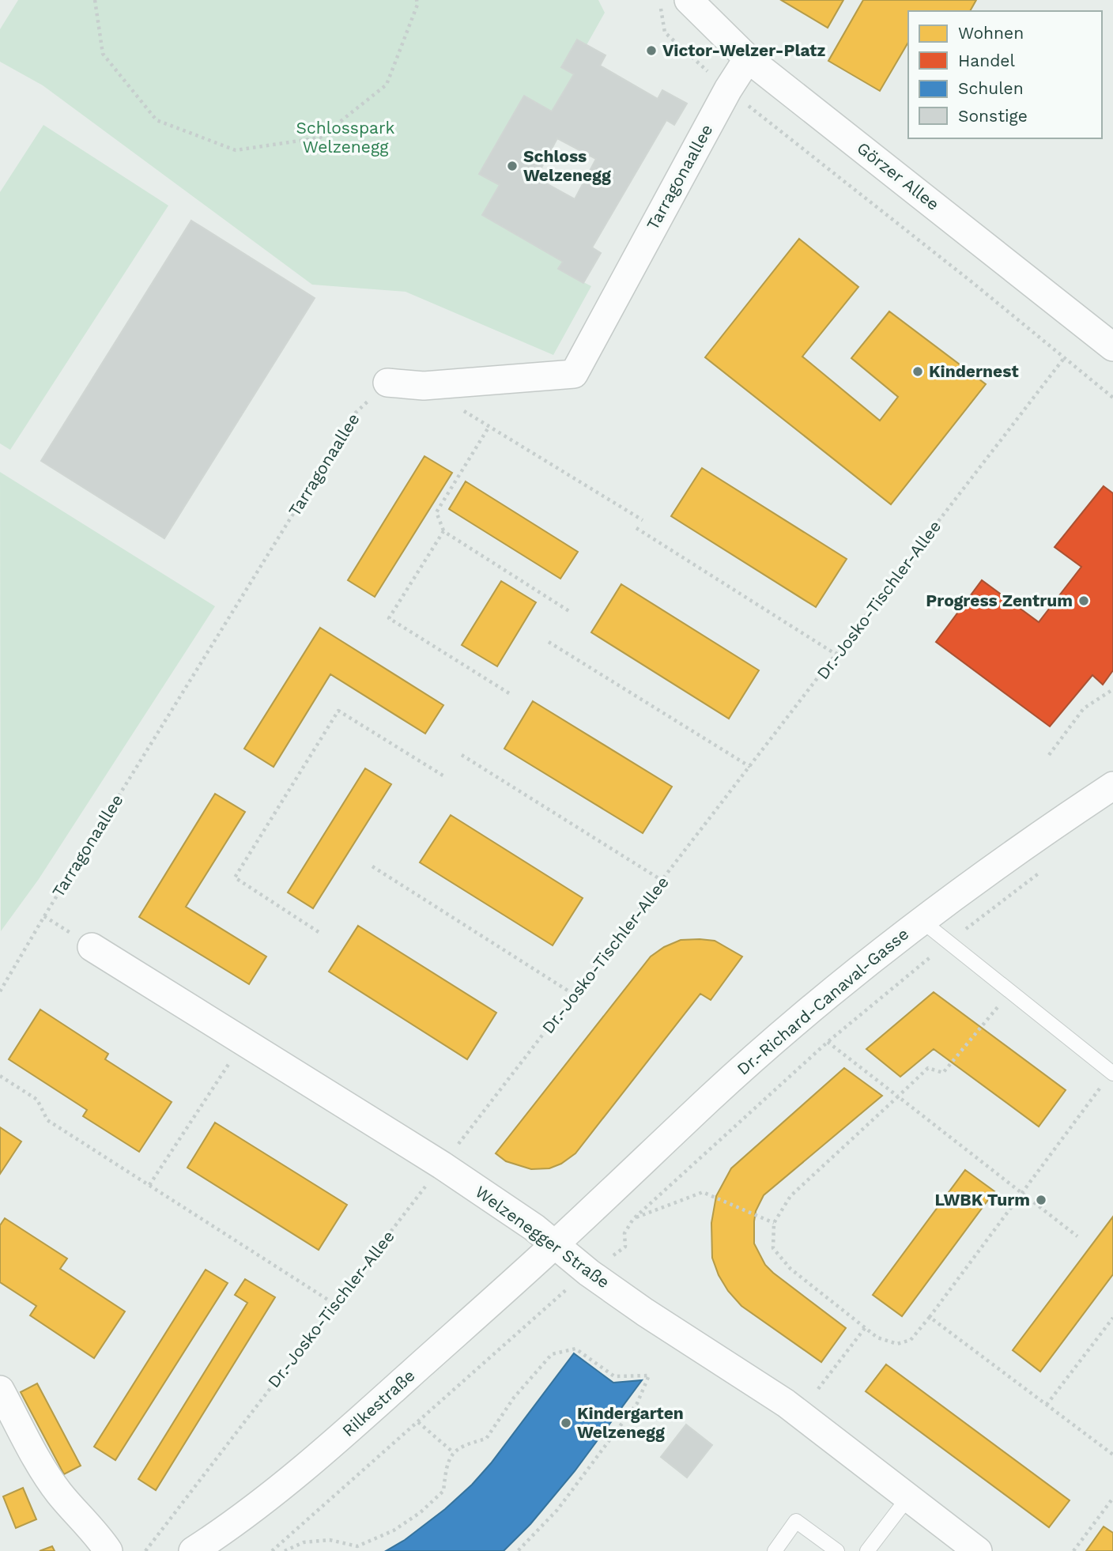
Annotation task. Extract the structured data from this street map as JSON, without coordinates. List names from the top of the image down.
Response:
{
  "streets": {
    "street": [
      "Görzer Allee",
      "Tarragonaallee",
      "Dr.-Richard-Canaval-Gasse",
      "Welzenegger Straße",
      "Rilkestraße"
    ],
    "path": ["Dr.-Josko-Tischler-Allee"]
  },
  "crossings": [
    ["Görzer Allee", "Tarragonaallee"],
    ["Dr.-Josko-Tischler-Allee", "Welzenegger Straße"],
    ["Dr.-Richard-Canaval-Gasse", "Welzenegger Straße"],
    ["Dr.-Richard-Canaval-Gasse", "Rilkestraße"],
    ["Welzenegger Straße", "Rilkestraße"]
  ],
  "parks": ["Schlosspark Welzenegg"],
  "places": [
    "Victor-Welzer-Platz",
    "Schloss Welzenegg",
    "Kindernest",
    "Progress Zentrum",
    "LWBK Turm",
    "Kindergarten Welzenegg"
  ],
  "legend": [
    "Wohnen",
    "Handel",
    "Schulen",
    "Sonstige"
  ]
}
